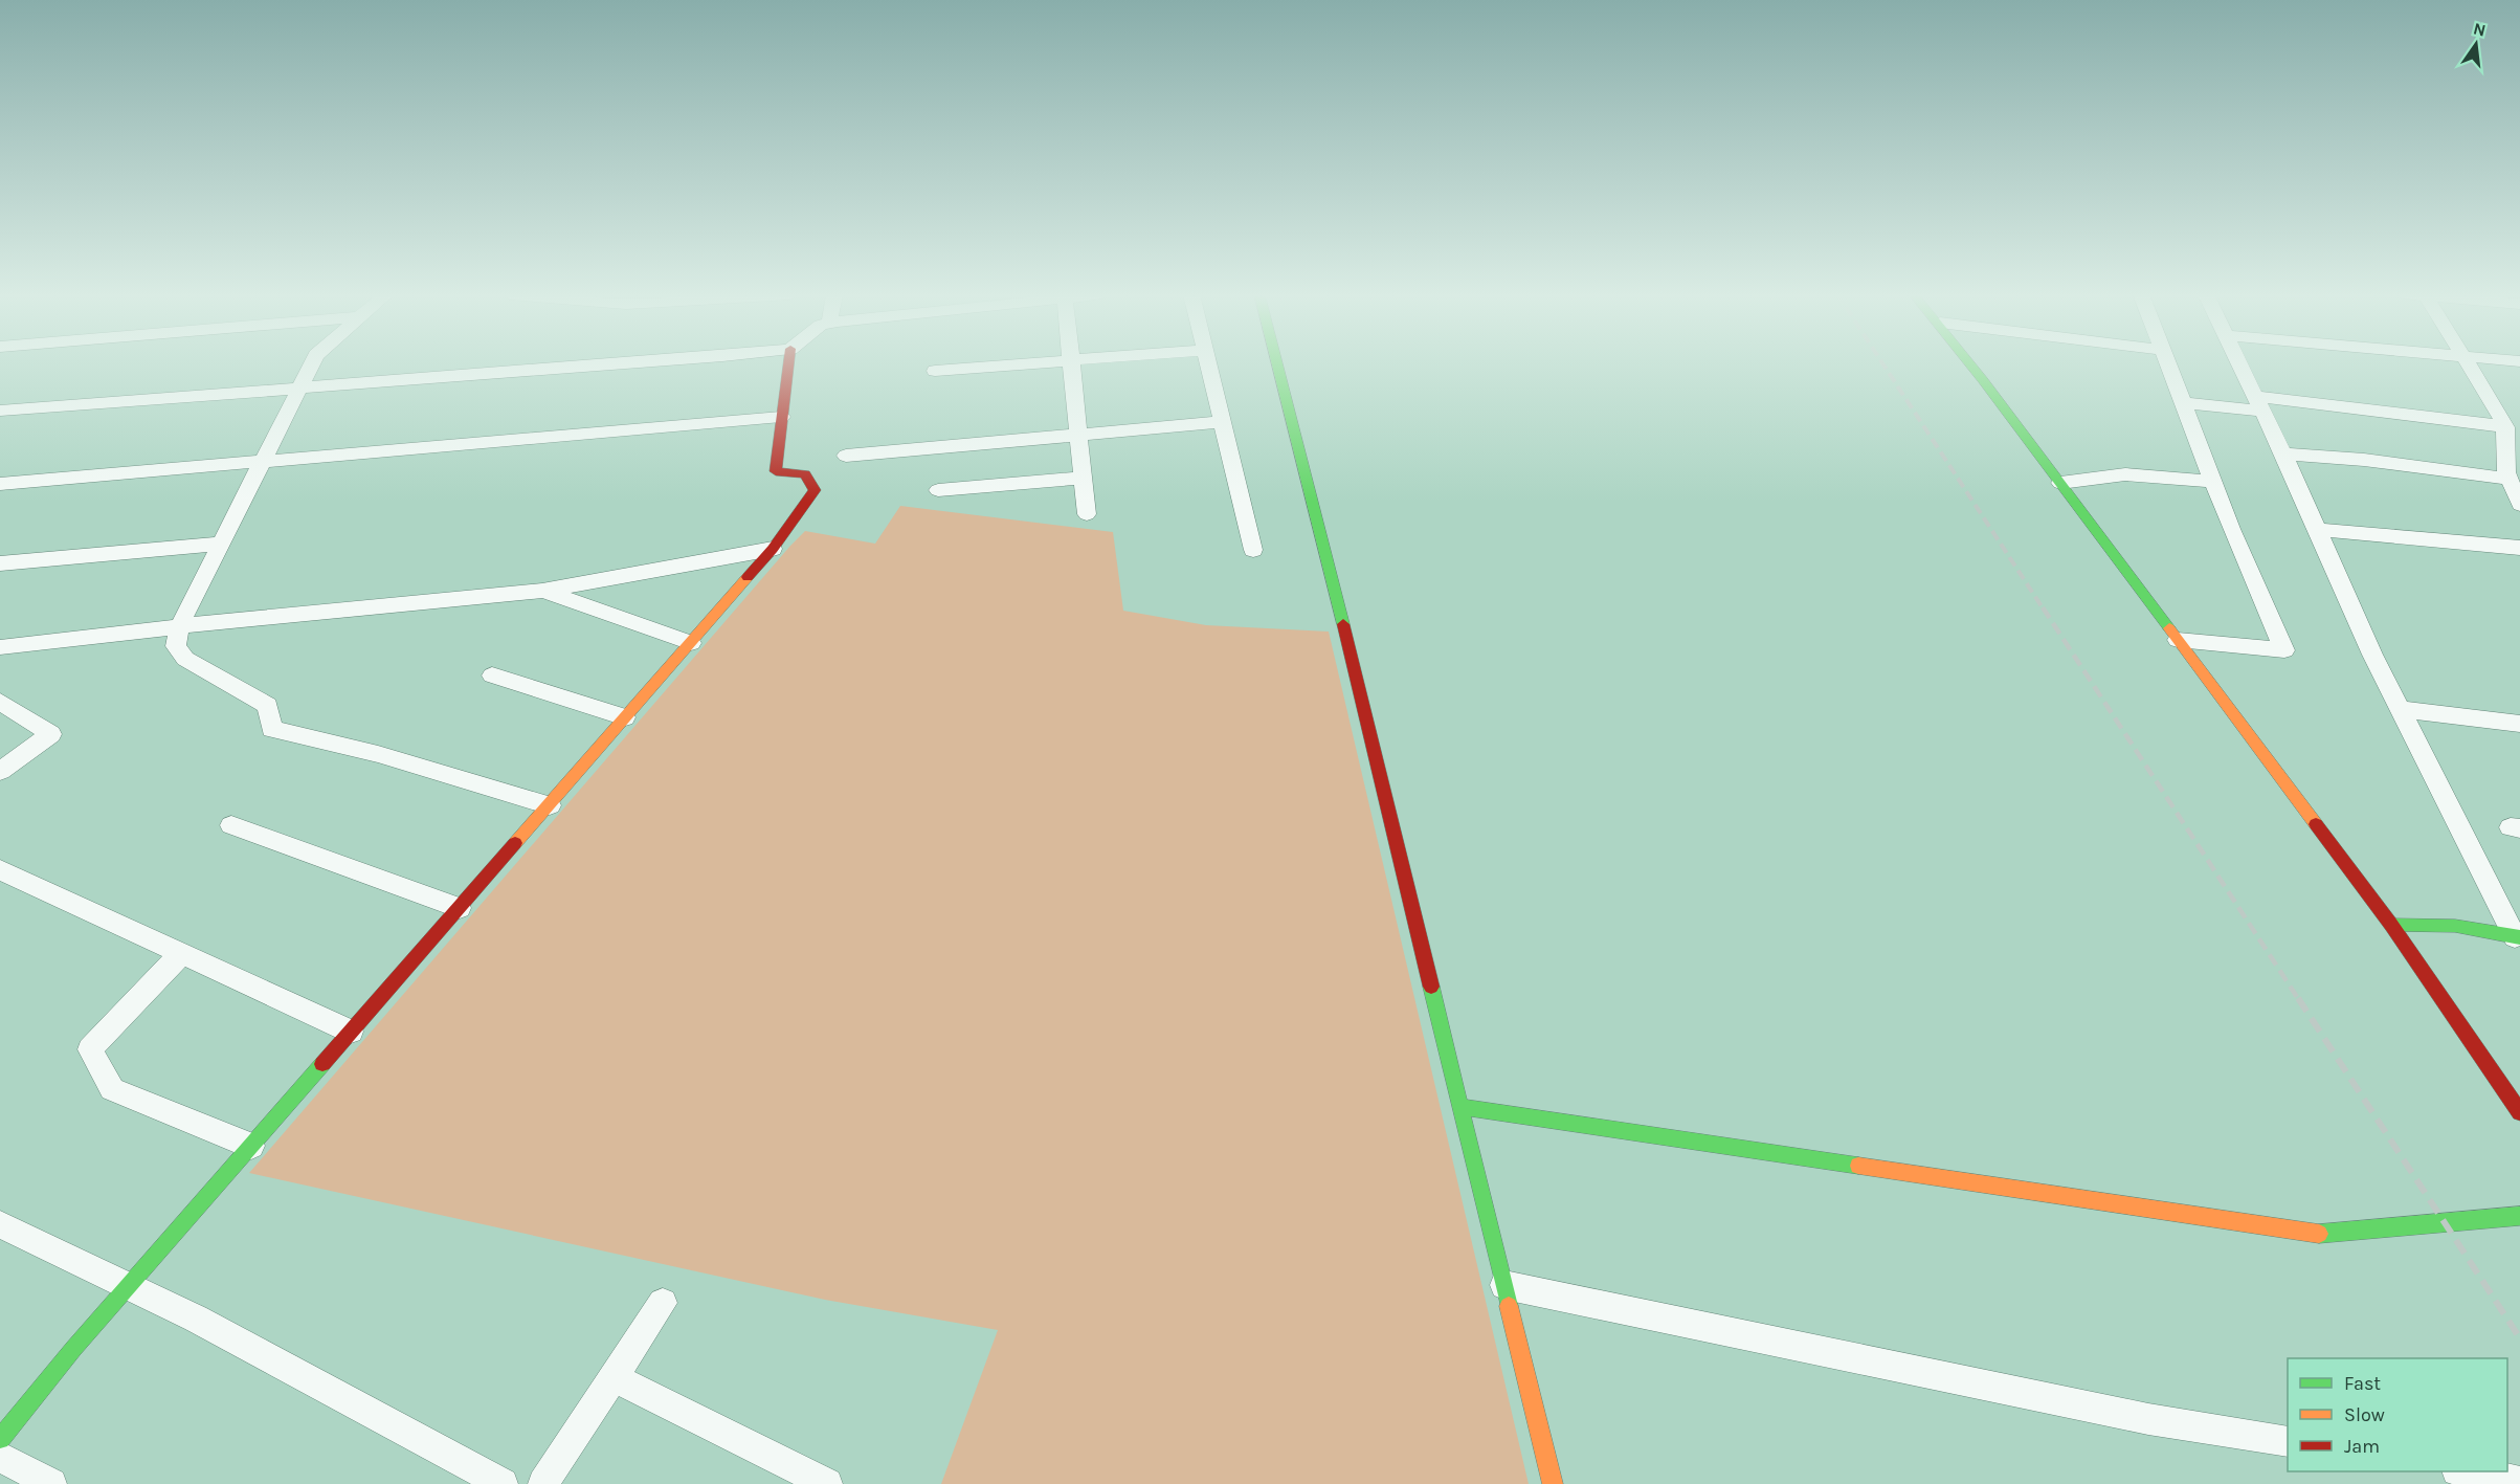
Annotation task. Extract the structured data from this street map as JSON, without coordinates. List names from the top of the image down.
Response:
{
  "legend": ["Fast", "Slow", "Jam"],
  "north": "top"
}
